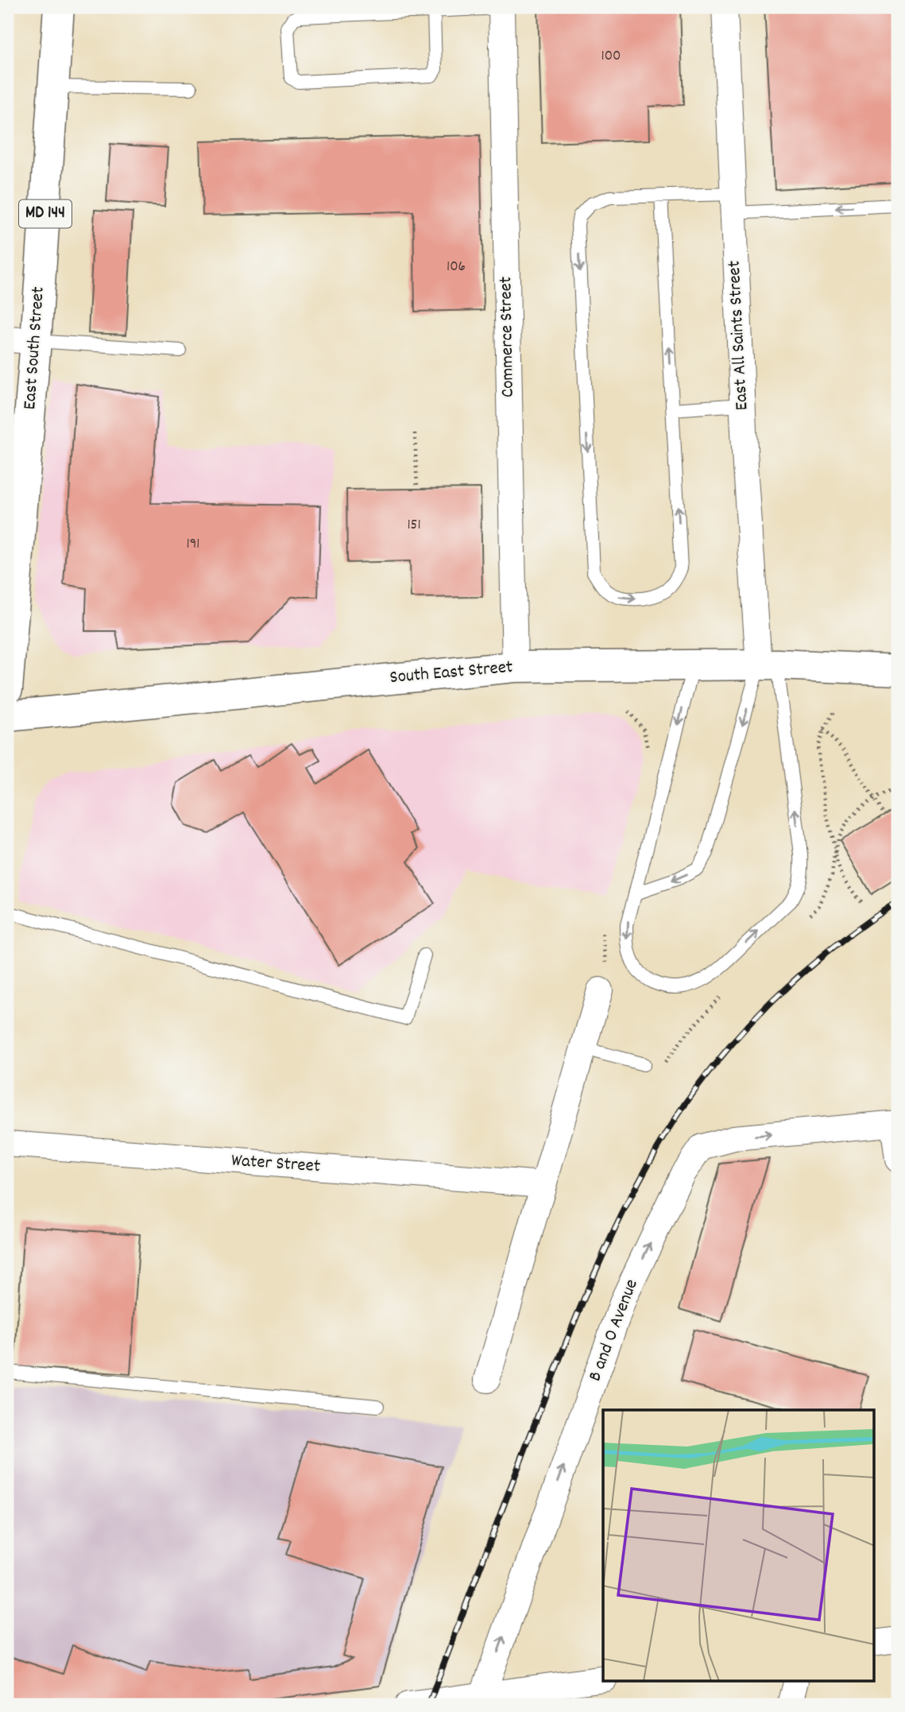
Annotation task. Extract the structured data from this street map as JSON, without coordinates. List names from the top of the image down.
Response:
{
  "streets": {
    "main road": ["MD 144", "East South Street", "South East Street"],
    "street": [
      "East All Saints Street",
      "Commerce Street",
      "Water Street",
      "B and O Avenue"
    ]
  },
  "crossings": [
    ["East All Saints Street", "South East Street"],
    ["Commerce Street", "South East Street"]
  ],
  "house_numbers": [
    "100",
    "106",
    "151",
    "191"
  ]
}
